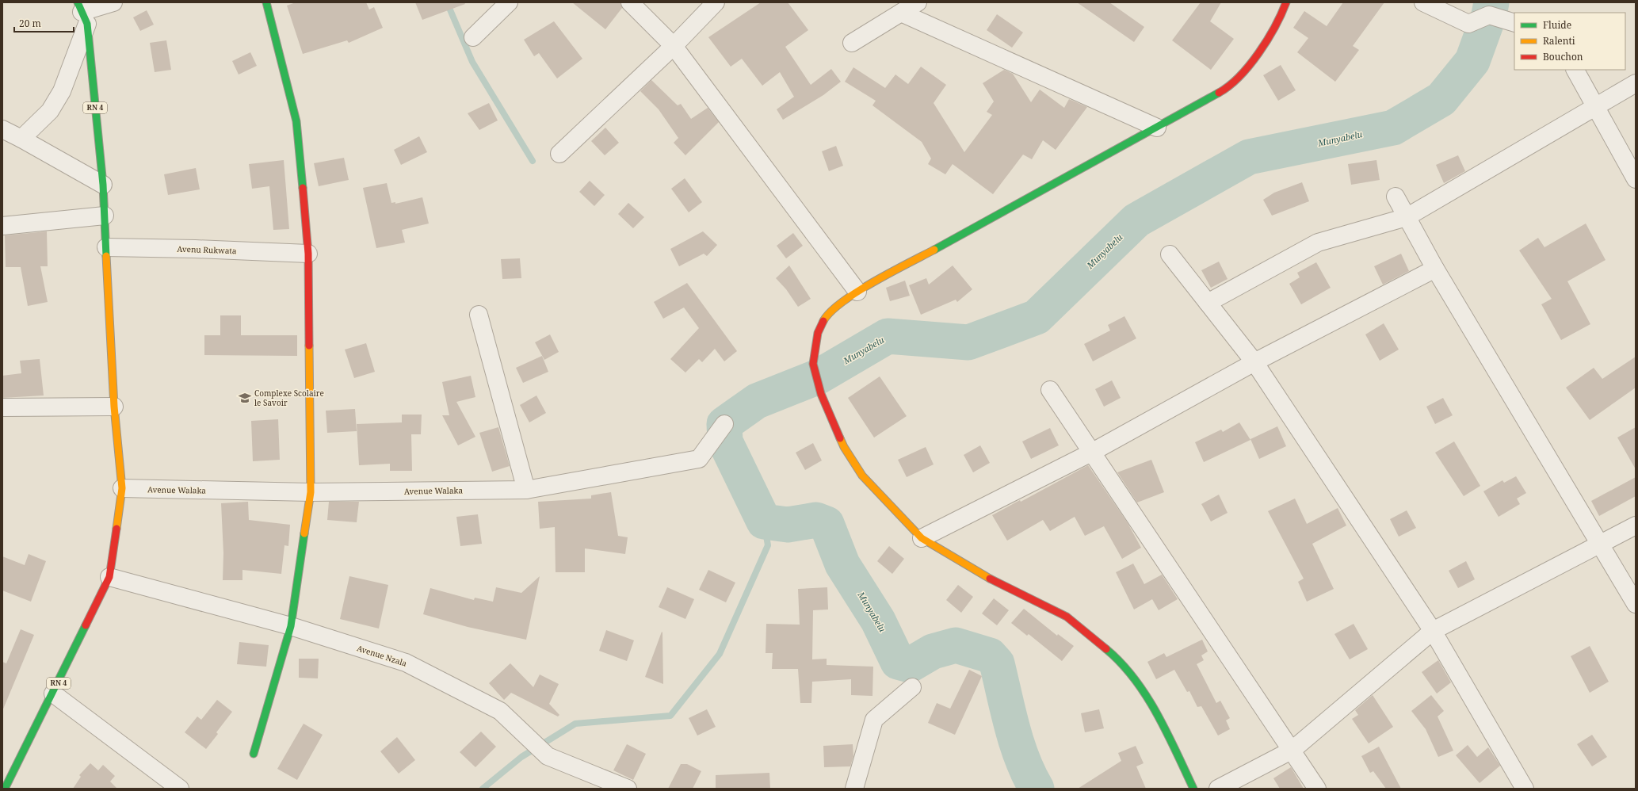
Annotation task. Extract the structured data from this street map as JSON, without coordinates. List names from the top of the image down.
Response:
{
  "streets": {
    "main road": ["RN 4"],
    "street": ["Avenu Rukwata", "Avenue Walaka", "Avenue Nzala"]
  },
  "crossings": [
    ["RN 4", "Avenu Rukwata"],
    ["RN 4", "Avenue Walaka"],
    ["RN 4", "Avenue Nzala"]
  ],
  "water": ["Munyabelu"],
  "places": {
    "school or university": ["Complexe Scolaire le Savoir"]
  },
  "legend": ["Fluide", "Ralenti", "Bouchon"],
  "scale_bar": "20 m"
}
